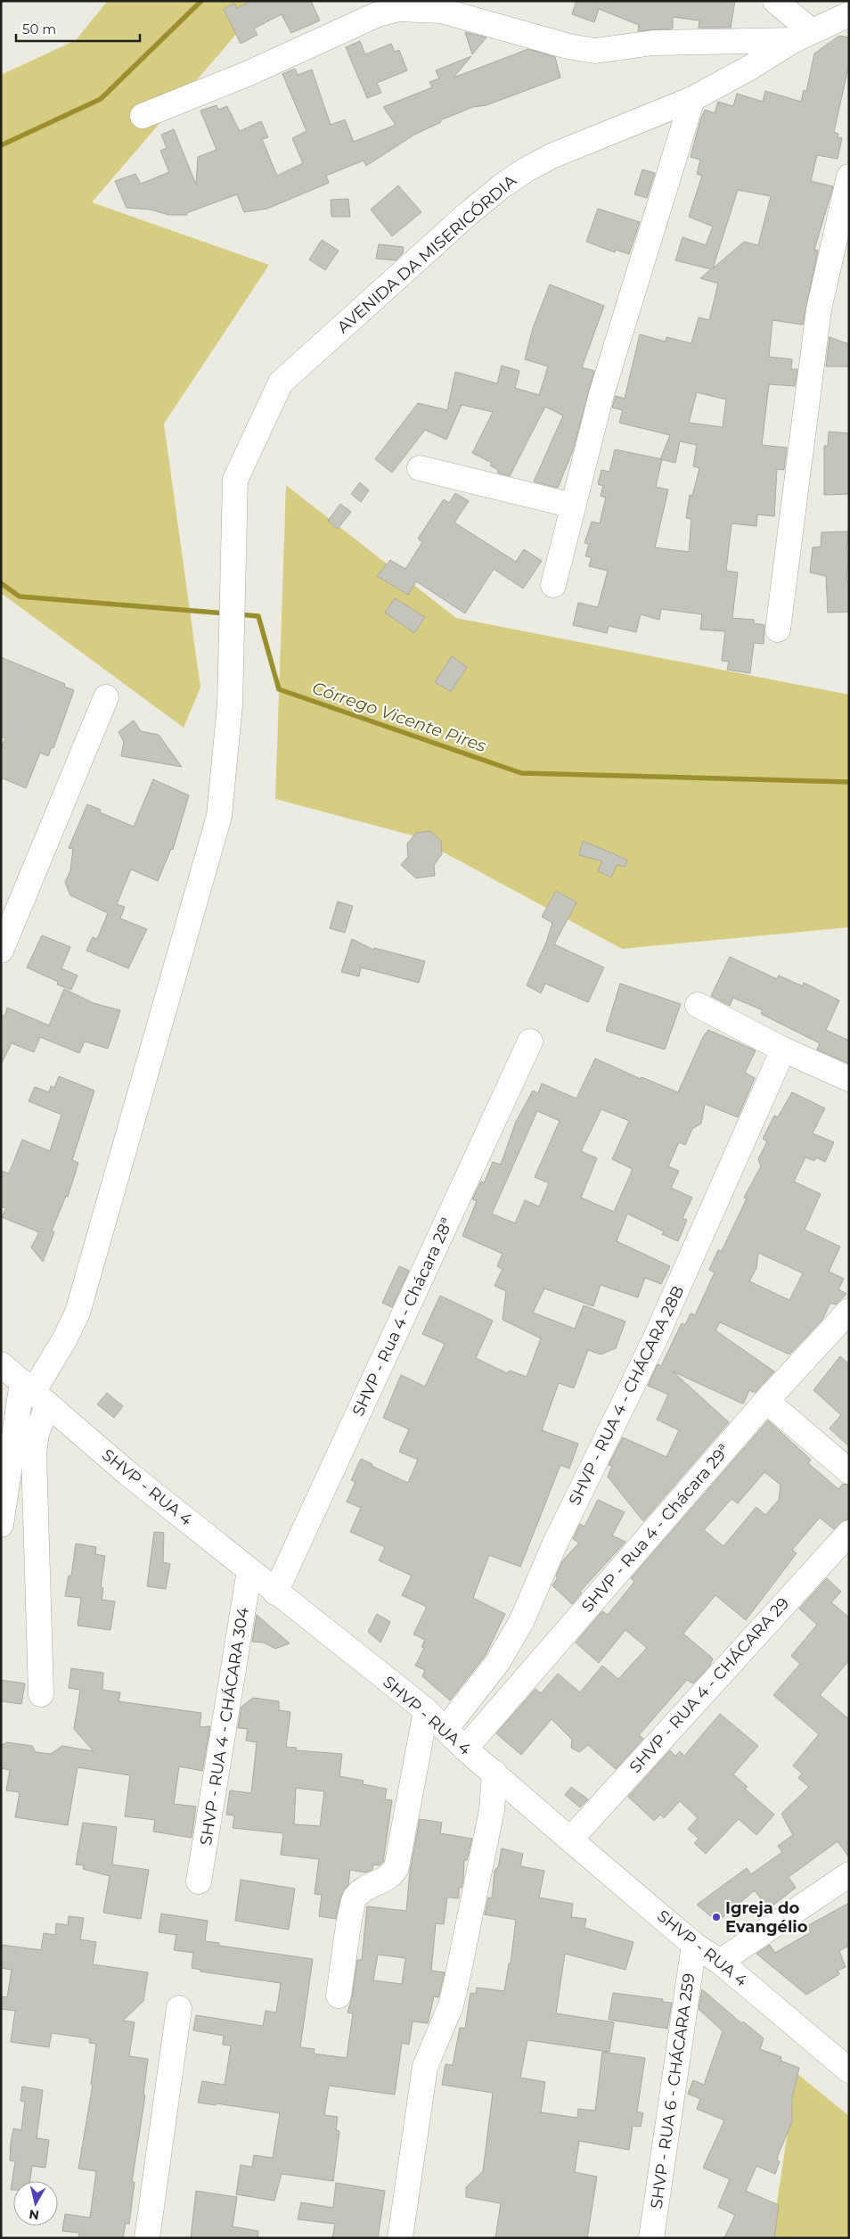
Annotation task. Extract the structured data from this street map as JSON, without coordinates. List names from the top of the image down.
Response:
{
  "streets": {
    "street": [
      "AVENIDA DA MISERICÓRDIA",
      "SHVP - Rua 4 - Chácara 28ª",
      "SHVP - RUA 4 - CHÁCARA 28B",
      "SHVP - RUA 4",
      "SHVP - Rua 4 - Chácara 29ª",
      "SHVP - RUA 4 - CHÁCARA 29",
      "SHVP - RUA 4 - CHÁCARA 304",
      "SHVP - RUA 6 - CHÁCARA 259"
    ]
  },
  "crossings": [
    ["AVENIDA DA MISERICÓRDIA", "SHVP - RUA 4"],
    ["SHVP - Rua 4 - Chácara 28ª", "SHVP - RUA 4"],
    ["SHVP - RUA 4 - CHÁCARA 28B", "SHVP - RUA 4"],
    ["SHVP - RUA 4", "SHVP - Rua 4 - Chácara 29ª"],
    ["SHVP - RUA 4", "SHVP - RUA 4 - CHÁCARA 29"],
    ["SHVP - RUA 4", "SHVP - RUA 4 - CHÁCARA 304"],
    ["SHVP - RUA 4", "SHVP - RUA 6 - CHÁCARA 259"]
  ],
  "water": ["Córrego Vicente Pires"],
  "places": ["Igreja do Evangélio"],
  "scale_bar": "50 m",
  "north": "bottom"
}
